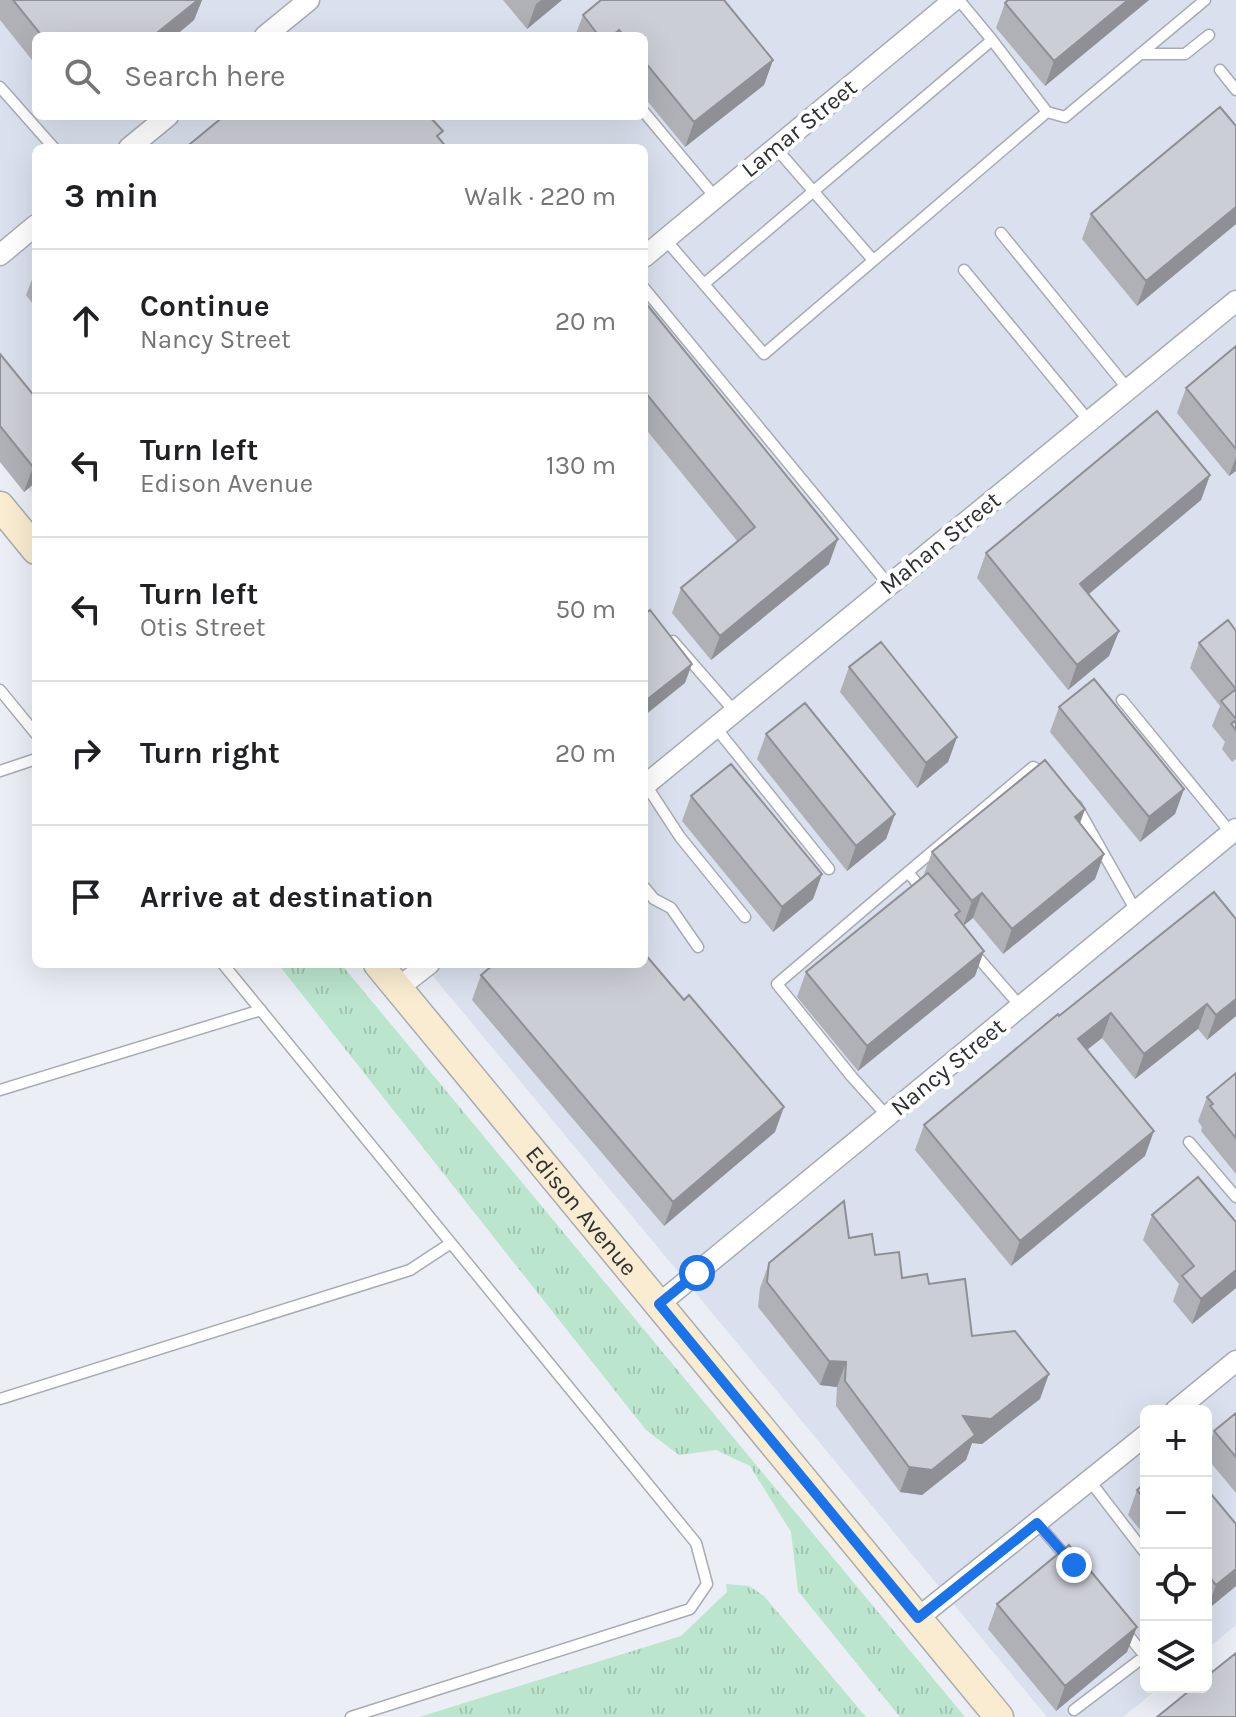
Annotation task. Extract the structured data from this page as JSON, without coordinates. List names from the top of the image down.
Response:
{
  "streets": {
    "street": [
      "Lamar Street",
      "Mahan Street",
      "Nancy Street",
      "Edison Avenue"
    ]
  },
  "crossings": [
    ["Nancy Street", "Edison Avenue"]
  ],
  "page": {
    "search": "Search here",
    "heading": ["3 min", "Walk · 220 m"],
    "list": [
      ["Continue", "Nancy Street", "20 m"],
      ["Turn left", "Edison Avenue", "130 m"],
      ["Turn left", "Otis Street", "50 m"],
      ["Turn right", "20 m"],
      "Arrive at destination"
    ],
    "map_buttons": ["+", "−"]
  }
}
